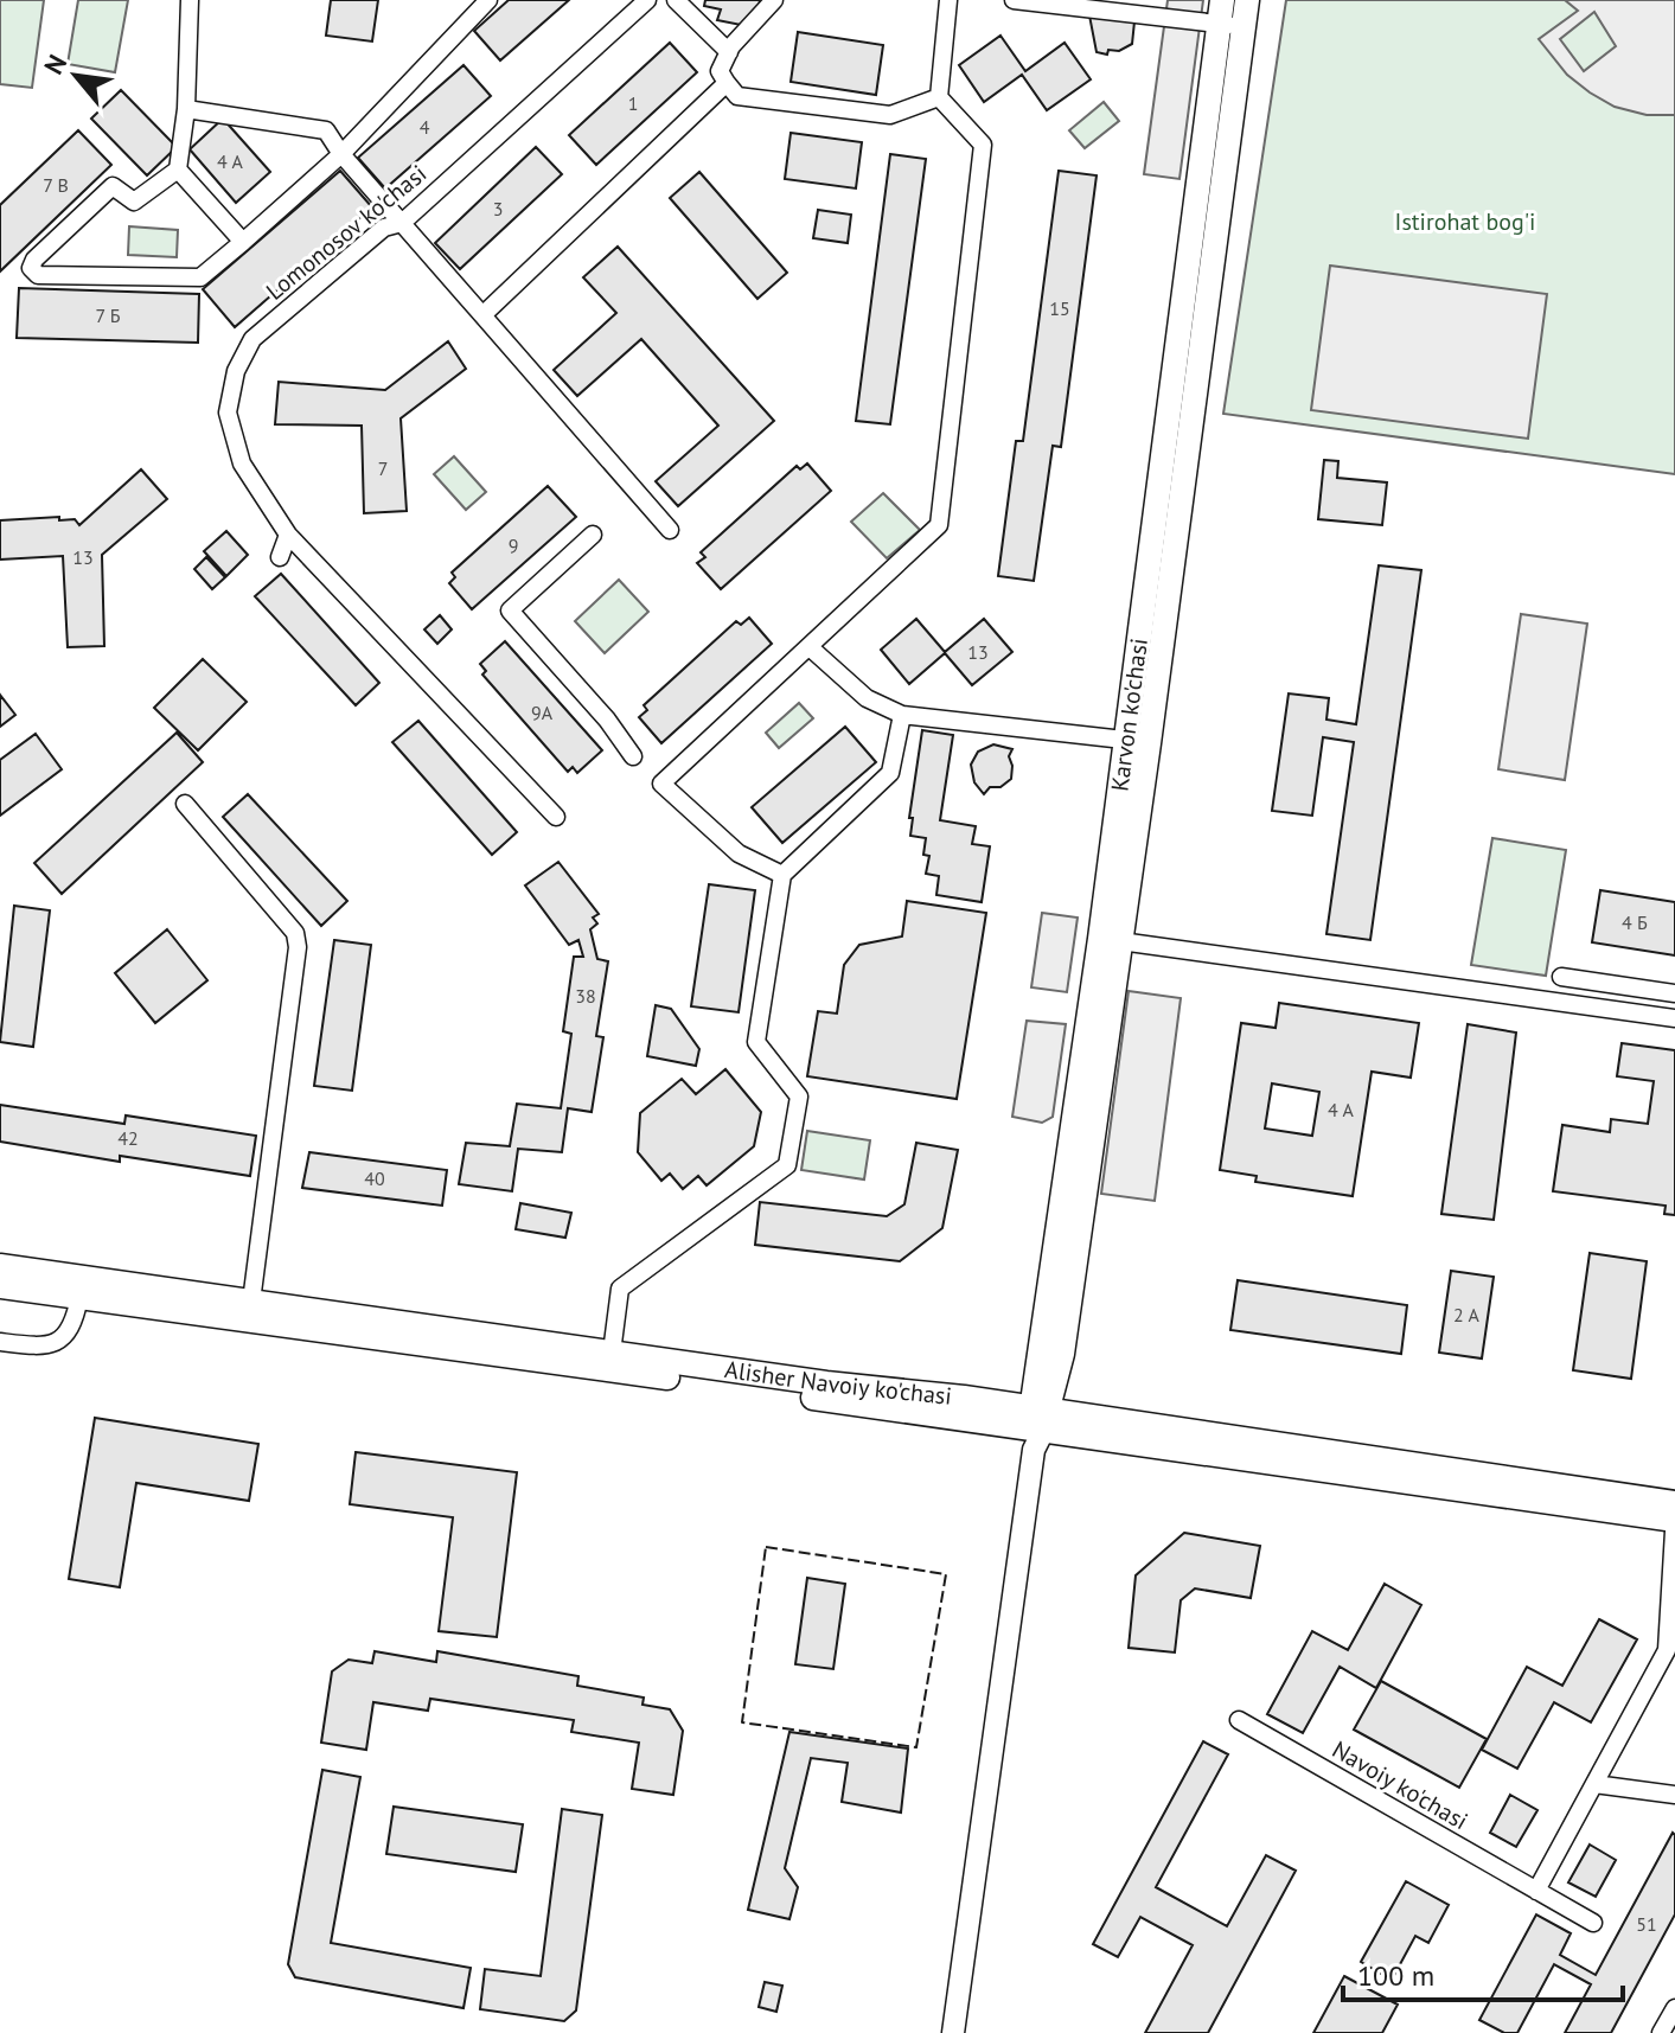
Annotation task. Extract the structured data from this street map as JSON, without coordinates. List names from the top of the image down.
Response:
{
  "streets": {
    "main road": ["Karvon ko'chasi", "Alisher Navoiy ko'chasi"],
    "street": ["Lomonosov ko'chasi", "Navoiy ko'chasi"]
  },
  "crossings": [
    ["Karvon ko'chasi", "Alisher Navoiy ko'chasi"]
  ],
  "parks": ["Istirohat bog'i"],
  "house_numbers": [
    "1",
    "4",
    "4 А",
    "7 B",
    "3",
    "15",
    "7 Б",
    "7",
    "9",
    "13",
    "13",
    "9А",
    "4 Б",
    "38",
    "4 А",
    "42",
    "40",
    "2 А",
    "51"
  ],
  "scale_bar": "100 m",
  "north": "top left"
}
